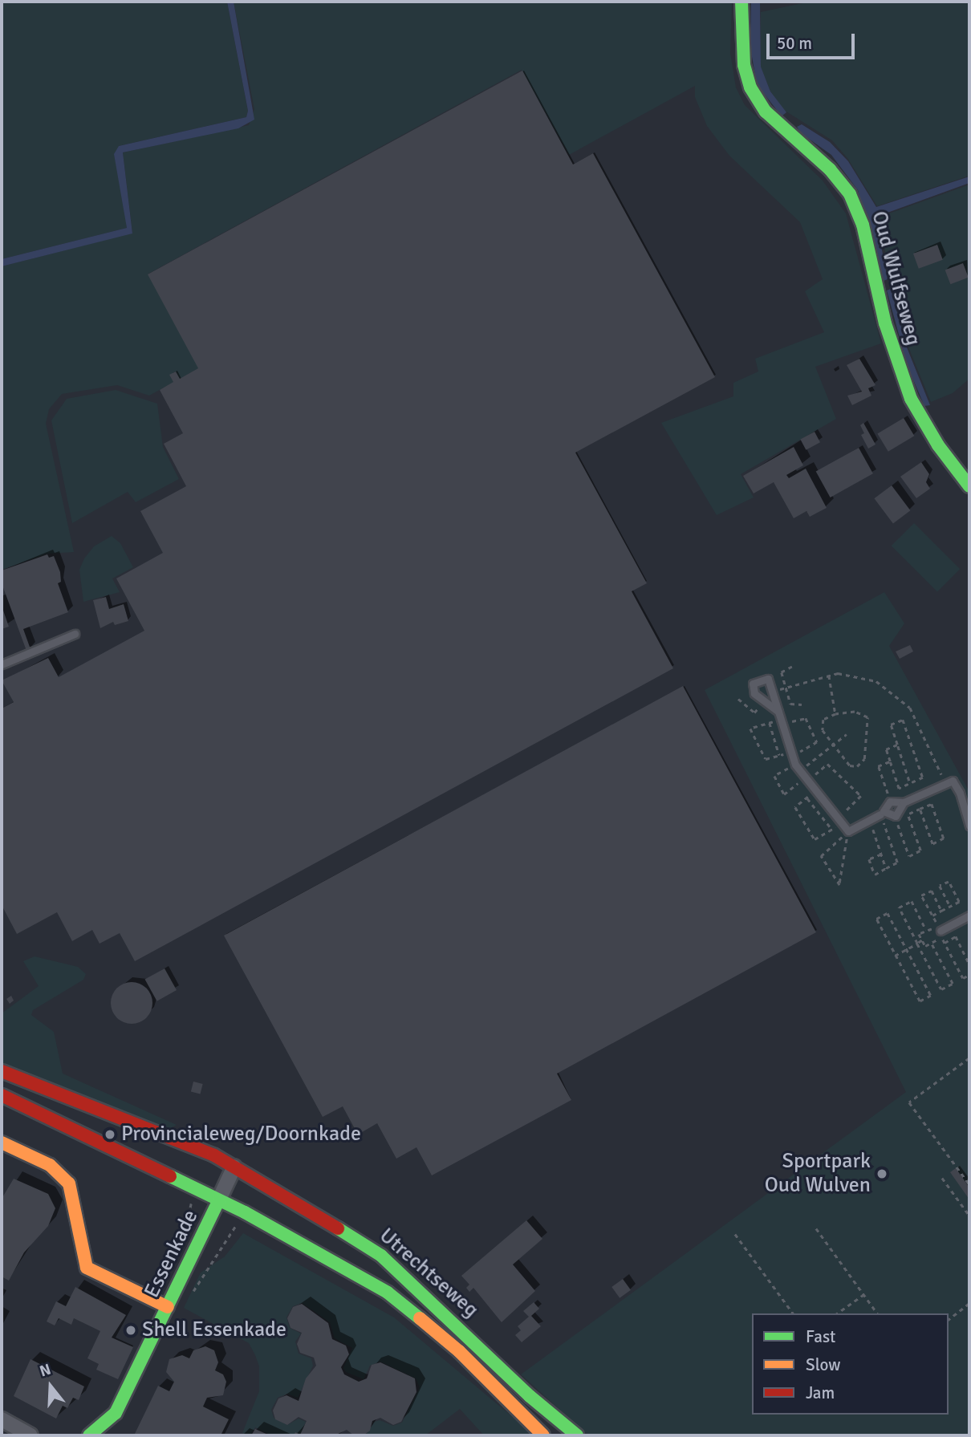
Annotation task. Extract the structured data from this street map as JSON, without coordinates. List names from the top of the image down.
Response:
{
  "streets": {
    "street": ["Oud Wulfseweg", "Essenkade", "Utrechtseweg"]
  },
  "crossings": [
    ["Essenkade", "Utrechtseweg"]
  ],
  "places": ["Provincialeweg/Doornkade", "Sportpark Oud Wulven", "Shell Essenkade"],
  "legend": ["Fast", "Slow", "Jam"],
  "scale_bar": "50 m",
  "north": "top"
}
